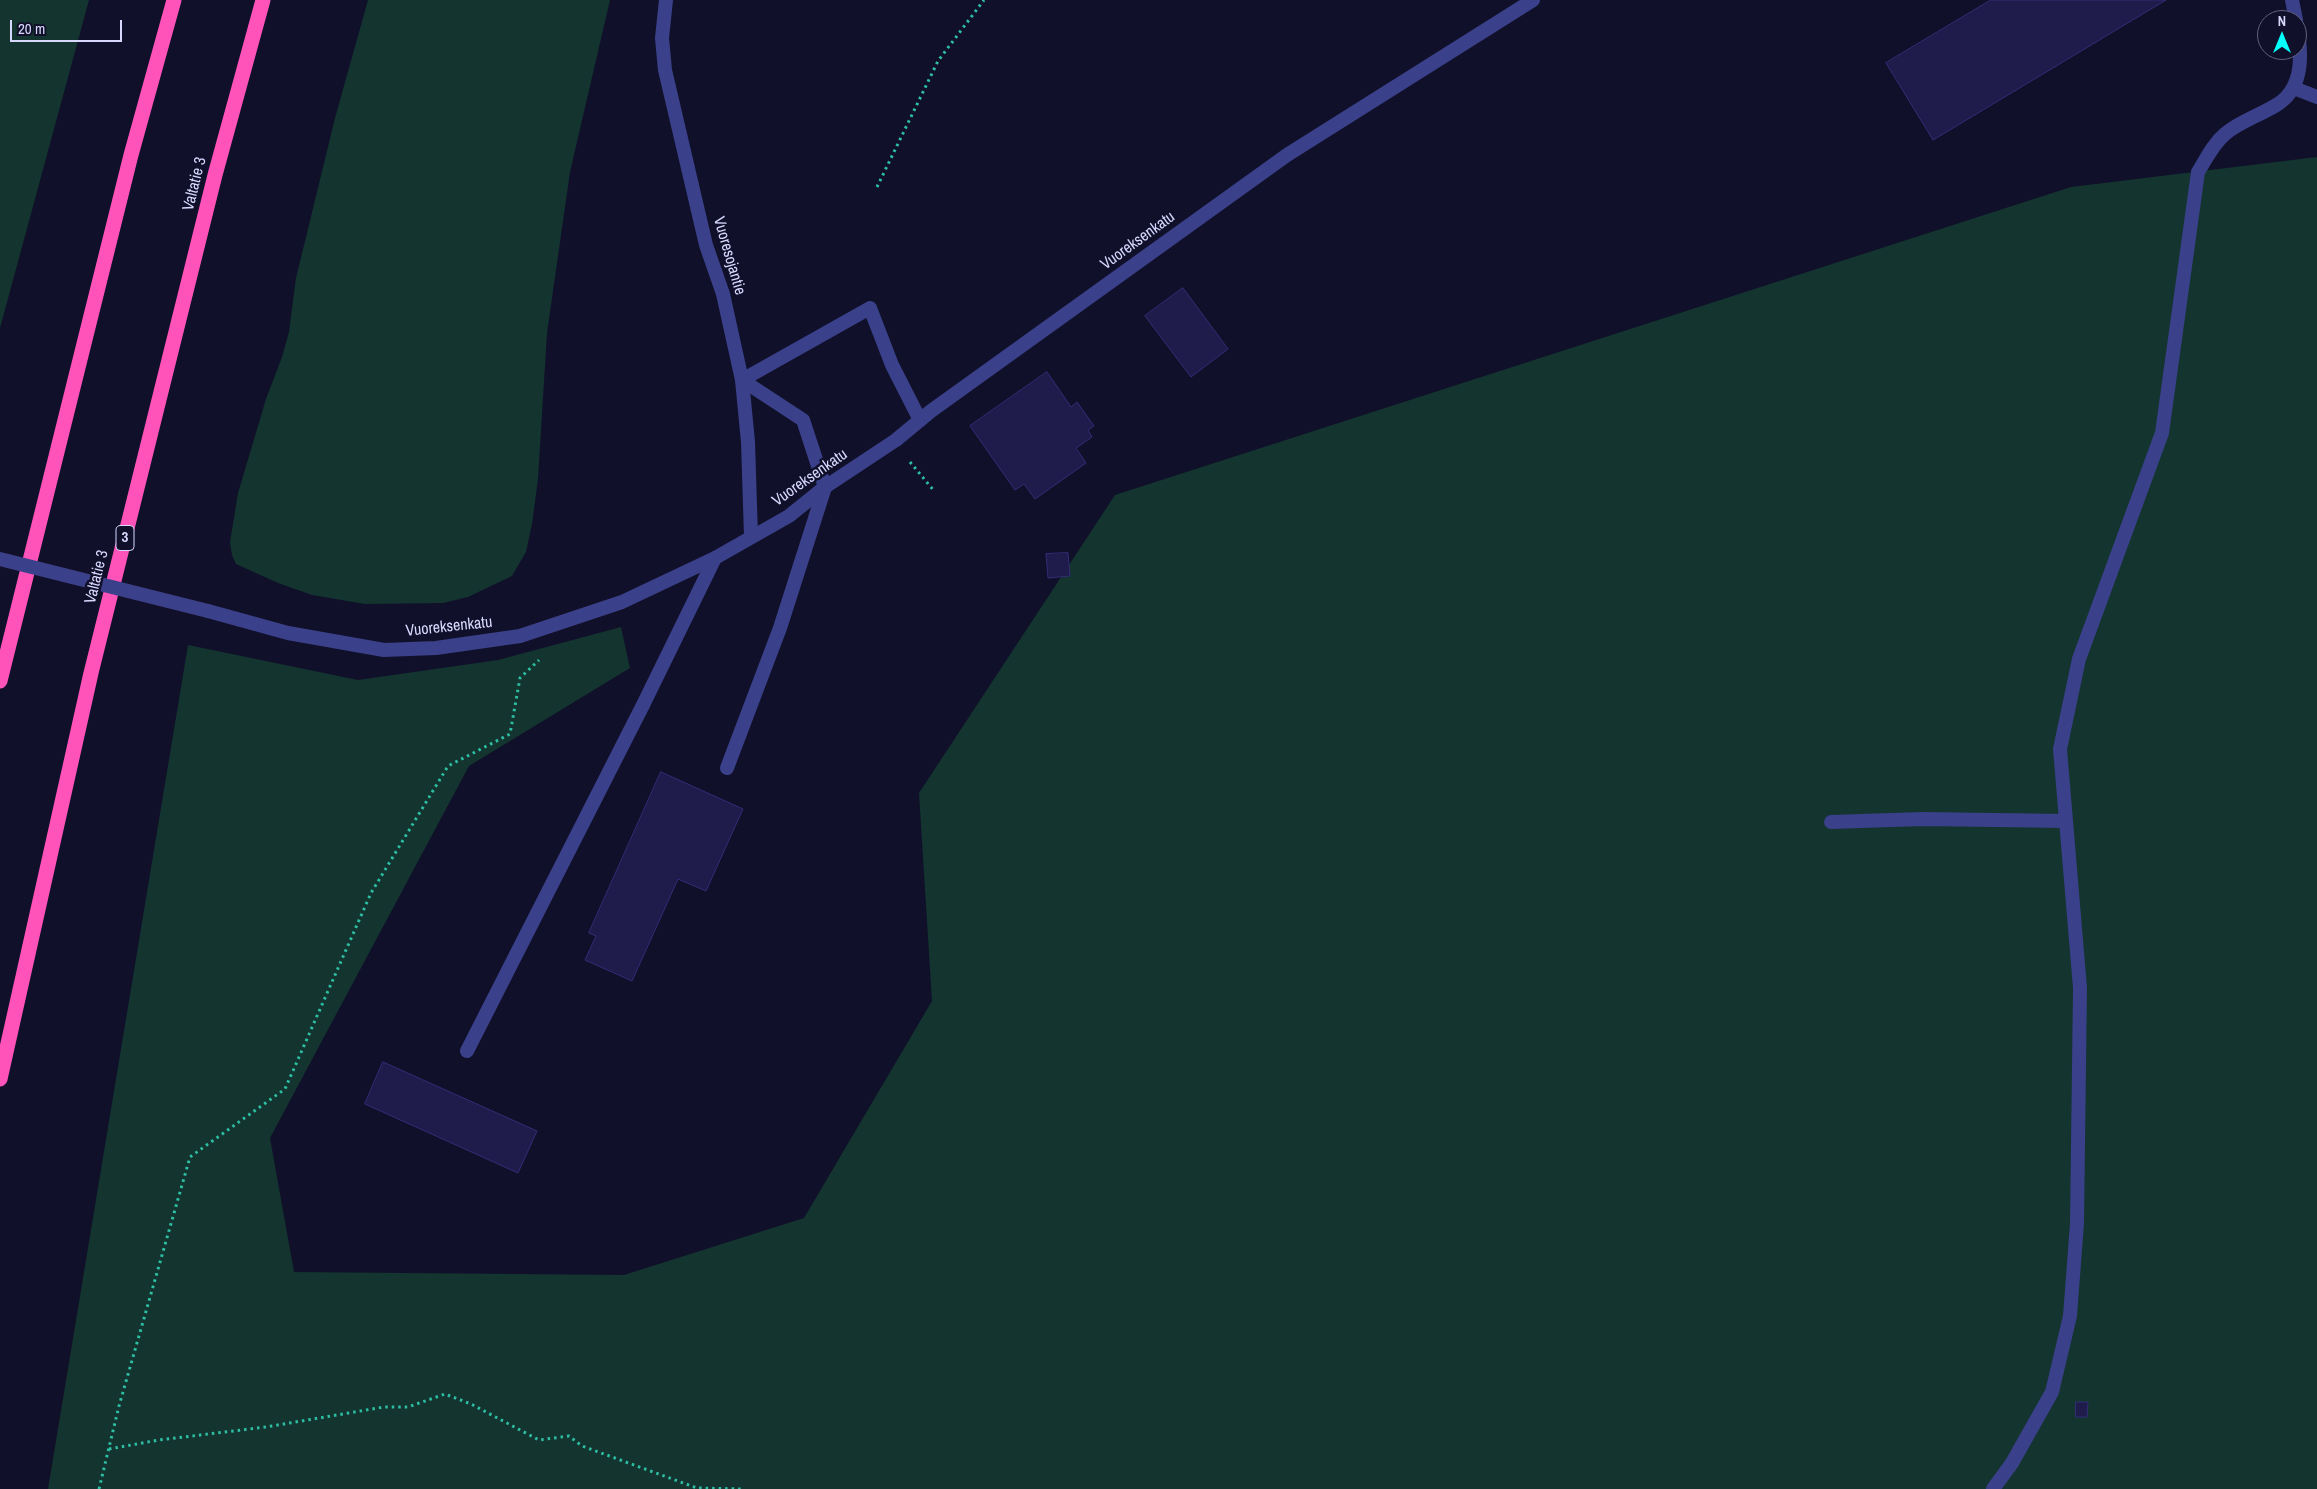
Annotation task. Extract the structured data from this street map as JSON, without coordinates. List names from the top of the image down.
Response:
{
  "streets": {
    "highway": ["Valtatie 3", "3"],
    "street": ["Vuoreksenkatu", "Vuoresojantie"]
  },
  "crossings": [
    ["Vuoreksenkatu", "Vuoresojantie"]
  ],
  "scale_bar": "20 m",
  "north": "top"
}
